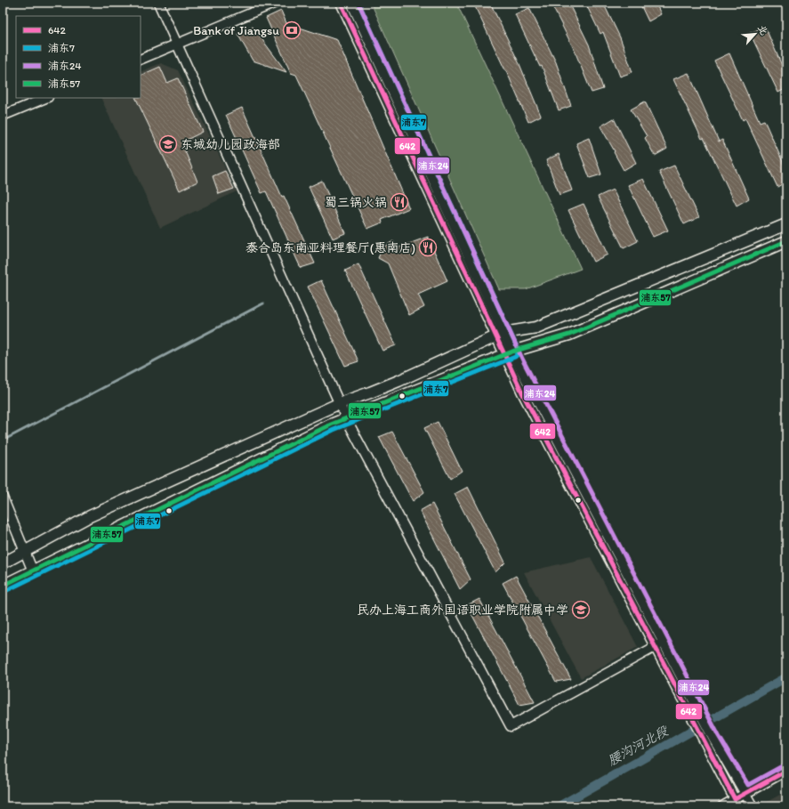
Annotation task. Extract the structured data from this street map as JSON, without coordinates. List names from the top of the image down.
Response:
{
  "water": ["腰沟河北段"],
  "places": {
    "bank": ["Bank of Jiangsu"],
    "school or university": ["东城幼儿园政海部", "民办上海工商外国语职业学院附属中学"],
    "restaurant": ["蜀三锅火锅", "泰合岛东南亚料理餐厅(惠南店)"]
  },
  "lines": [
    "transit line 642",
    "transit line 浦东7",
    "transit line 浦东24",
    "transit line 浦东57"
  ],
  "legend": [
    "642",
    "浦东7",
    "浦东24",
    "浦东57"
  ],
  "north": "top right"
}
